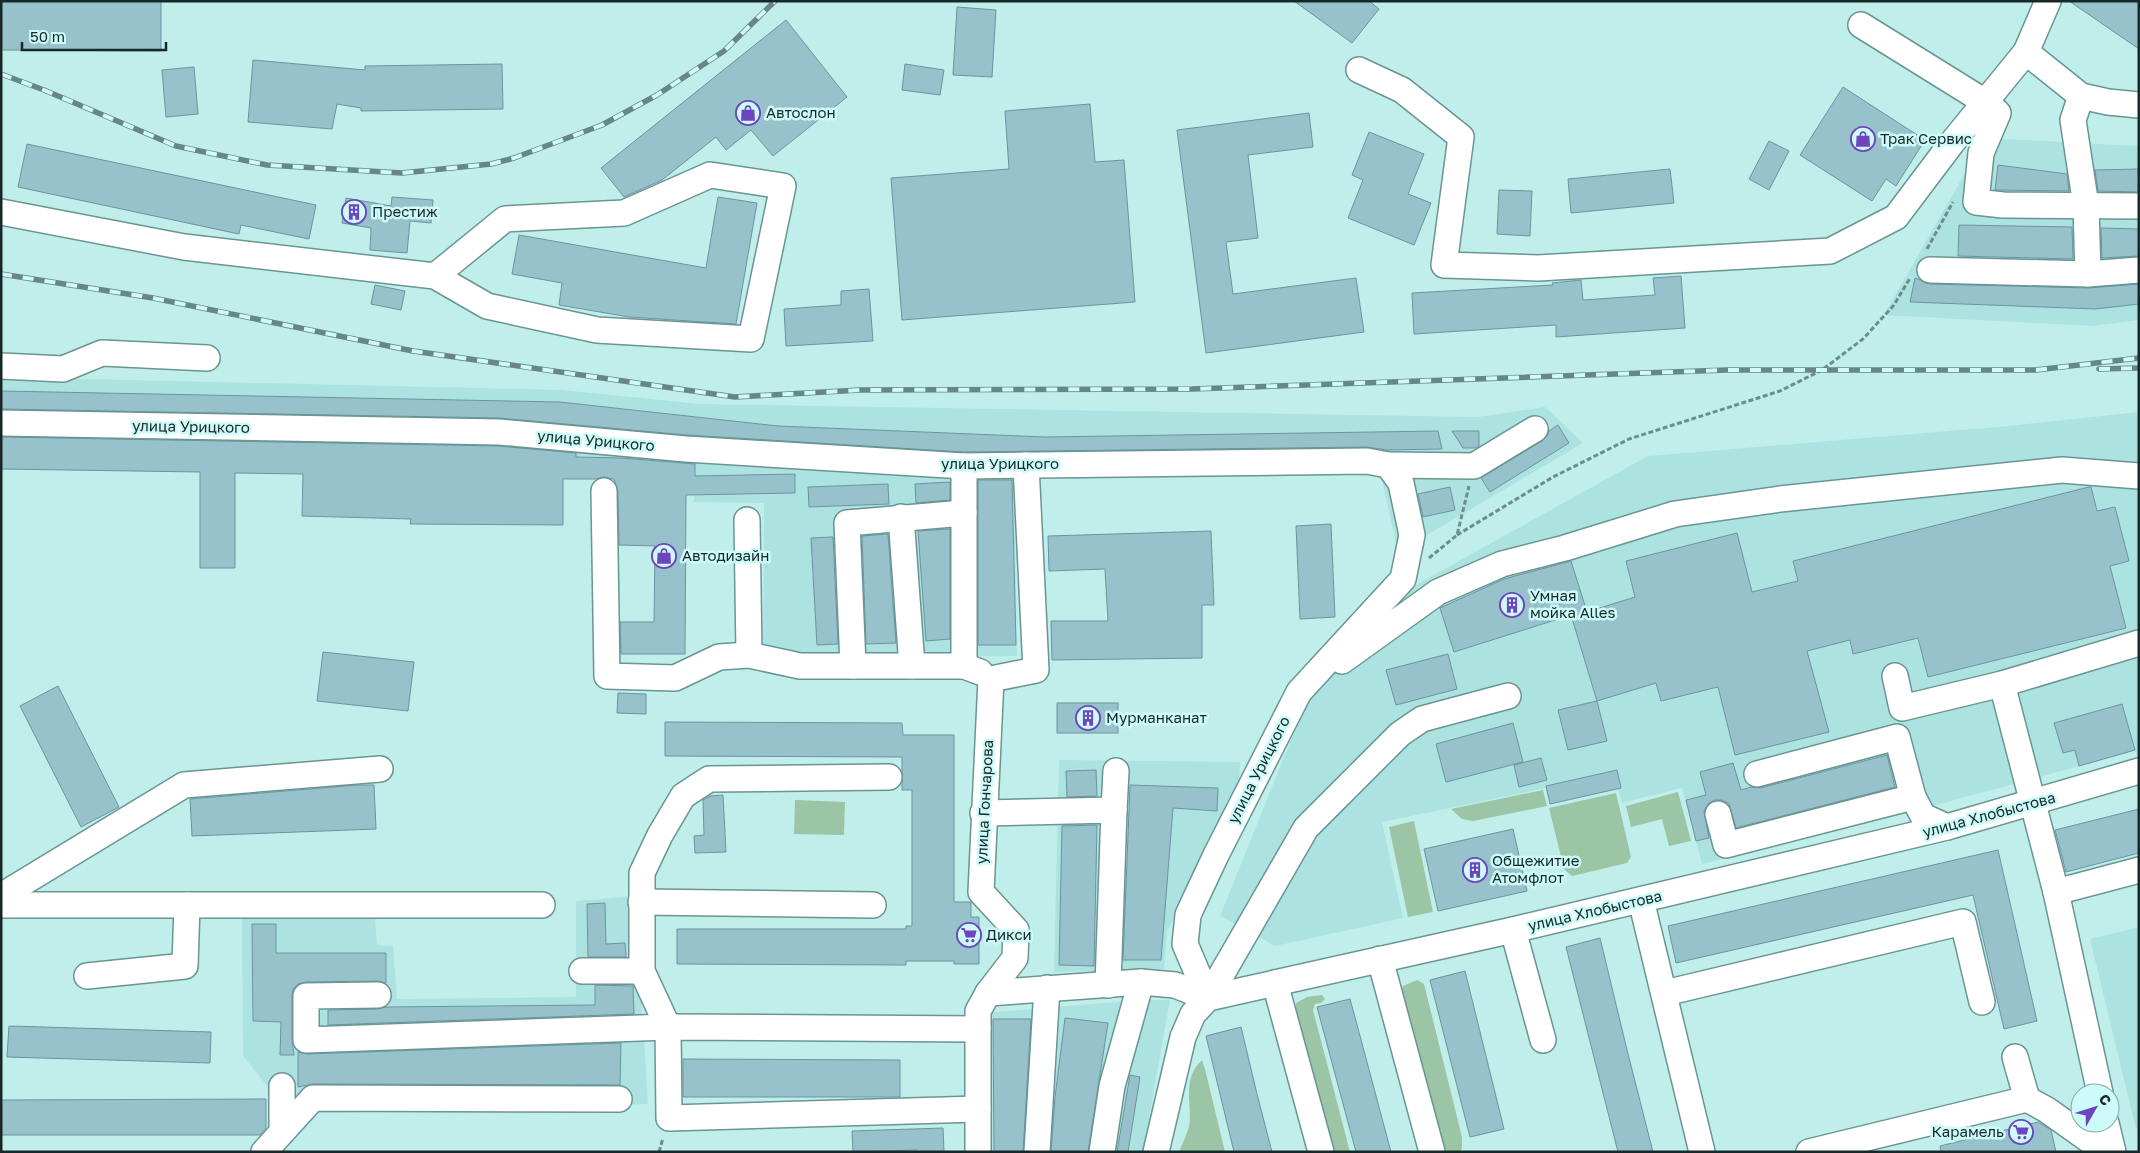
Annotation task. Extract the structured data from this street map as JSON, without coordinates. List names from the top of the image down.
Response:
{
  "streets": {
    "street": ["улица Урицкого", "улица Гончарова", "улица Хлобыстова"]
  },
  "crossings": [
    ["улица Урицкого", "улица Хлобыстова"]
  ],
  "places": {
    "shop": ["Автослон", "Трак Сервис", "Автодизайн"],
    "building": [
      "Престиж",
      "Умная мойка Alles",
      "Мурманканат",
      "Общежитие Атомфлот"
    ],
    "supermarket": ["Дикси", "Карамель"]
  },
  "scale_bar": "50 m",
  "north": "top right"
}
